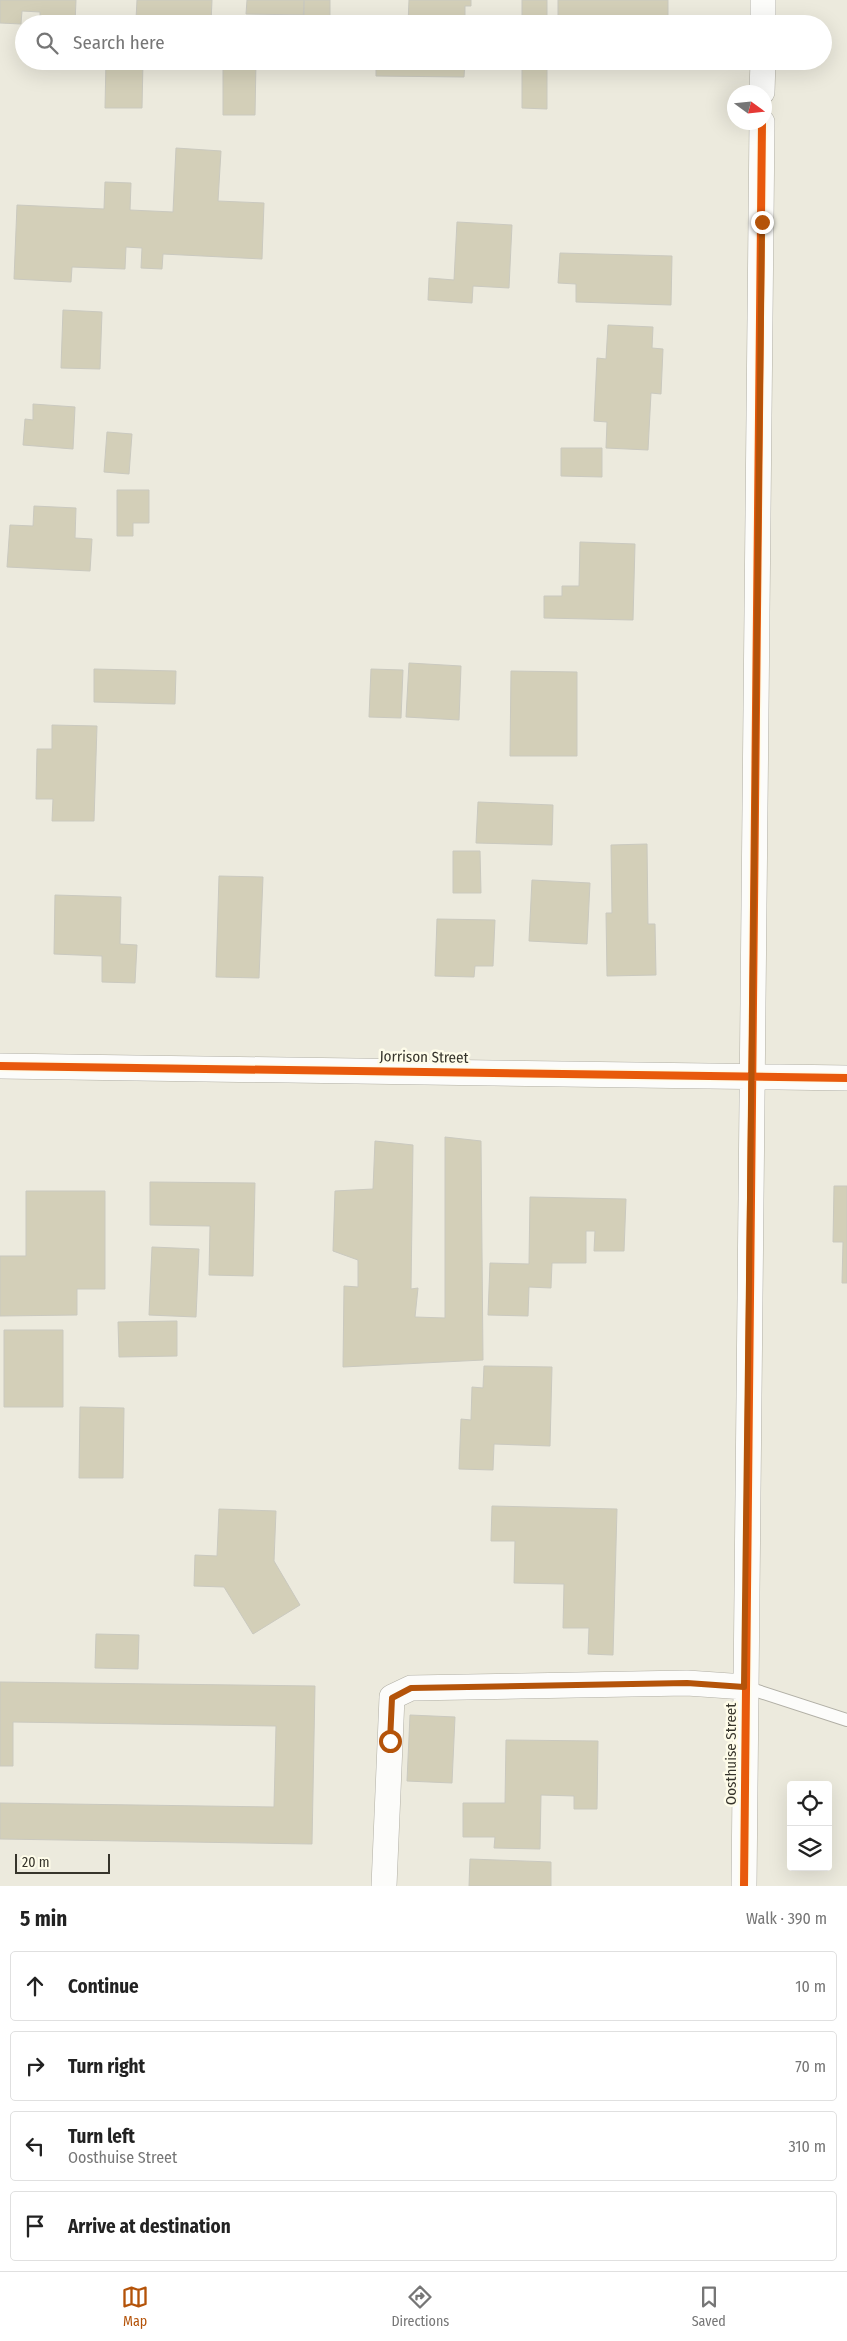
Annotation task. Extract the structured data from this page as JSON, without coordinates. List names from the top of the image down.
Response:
{
  "streets": {
    "street": ["Jorrison Street", "Oosthuise Street"]
  },
  "crossings": [
    ["Jorrison Street", "Oosthuise Street"]
  ],
  "scale_bar": "20 m",
  "north": "right",
  "page": {
    "search": "Search here",
    "scale": "20 m",
    "heading": ["5 min", "Walk · 390 m"],
    "list": [
      ["Continue", "10 m"],
      ["Turn right", "70 m"],
      ["Turn left", "Oosthuise Street", "310 m"],
      "Arrive at destination"
    ],
    "nav": ["Map", "Directions", "Saved"]
  }
}
